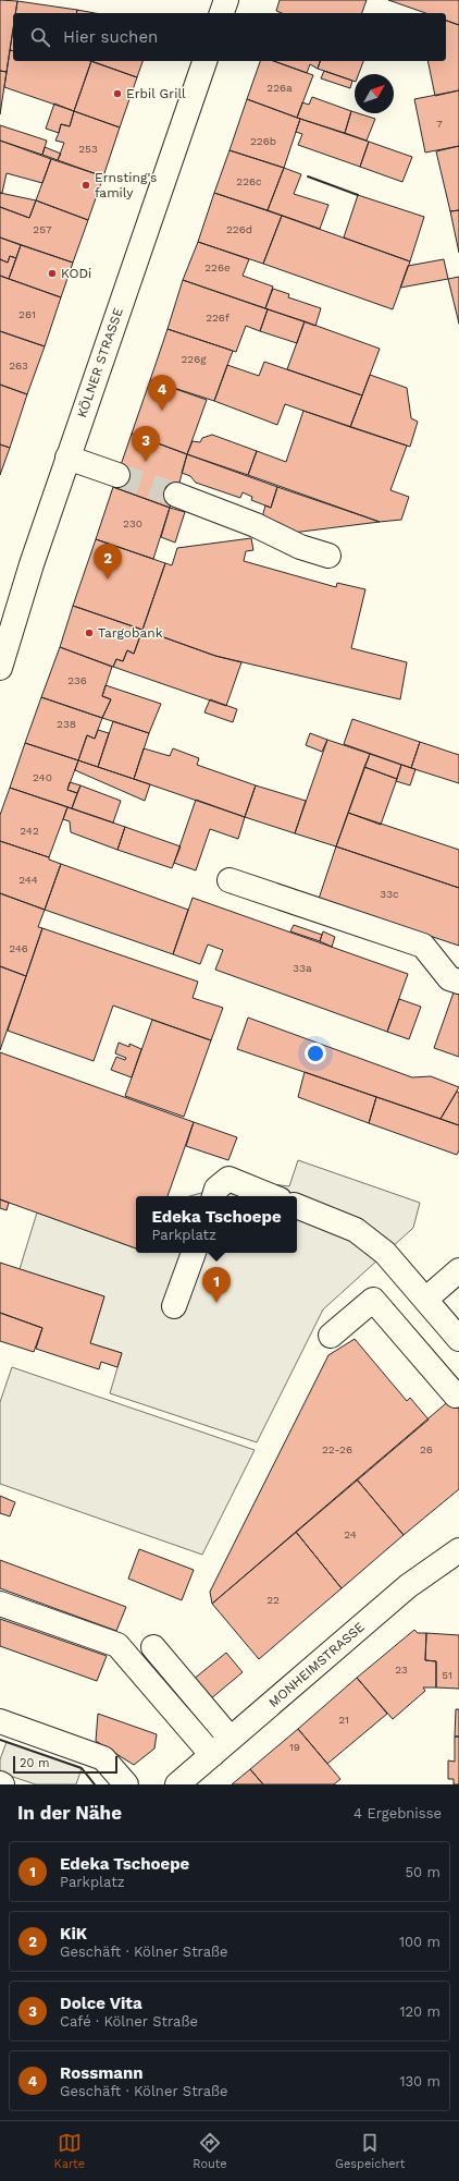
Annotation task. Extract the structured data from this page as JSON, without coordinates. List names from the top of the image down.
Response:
{
  "streets": {
    "main road": ["KÖLNER STRASSE", "MONHEIMSTRASSE"]
  },
  "places": [
    "Erbil Grill",
    "Ernsting's family",
    "KODi",
    "Targobank"
  ],
  "house_numbers": [
    "226a",
    "7",
    "226b",
    "253",
    "226c",
    "257",
    "226d",
    "226e",
    "261",
    "226f",
    "226g",
    "263",
    "230",
    "236",
    "238",
    "240",
    "242",
    "244",
    "33c",
    "246",
    "33a",
    "22-26",
    "26",
    "24",
    "22",
    "23",
    "51",
    "21",
    "19"
  ],
  "scale_bar": "20 m",
  "north": "top right",
  "page": {
    "search": "Hier suchen",
    "pins": [
      "4",
      "3",
      "2",
      "1"
    ],
    "popup": ["Edeka Tschoepe", "Parkplatz"],
    "scale": "20 m",
    "heading": ["In der Nähe", "4 Ergebnisse"],
    "list": [
      {
        "mark": "1",
        "name": "Edeka Tschoepe",
        "note": "Parkplatz",
        "value": "50 m"
      },
      {
        "mark": "2",
        "name": "KiK",
        "note": "Geschäft · Kölner Straße",
        "value": "100 m"
      },
      {
        "mark": "3",
        "name": "Dolce Vita",
        "note": "Café · Kölner Straße",
        "value": "120 m"
      },
      {
        "mark": "4",
        "name": "Rossmann",
        "note": "Geschäft · Kölner Straße",
        "value": "130 m"
      }
    ],
    "nav": ["Karte", "Route", "Gespeichert"]
  }
}
